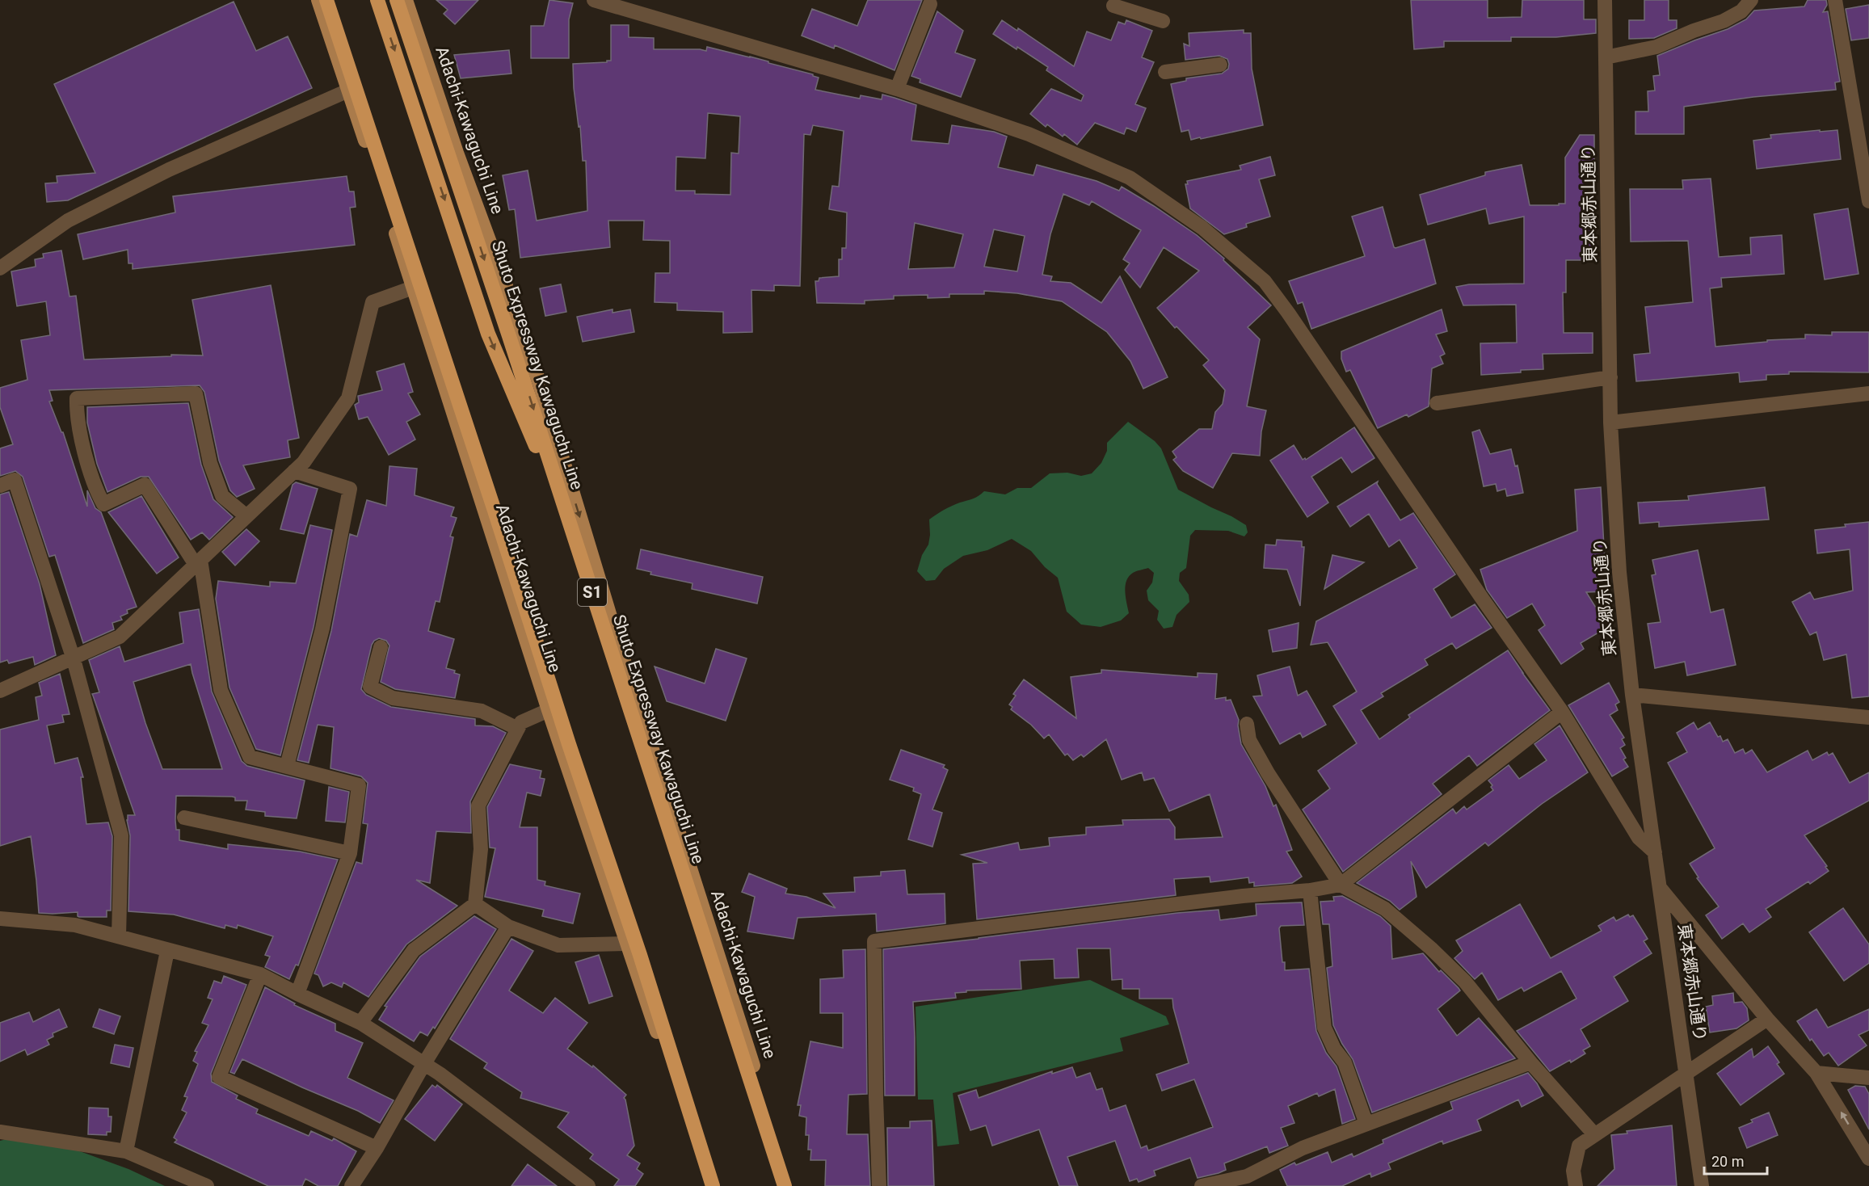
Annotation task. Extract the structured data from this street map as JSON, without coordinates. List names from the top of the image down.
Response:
{
  "streets": {
    "highway": ["Shuto Expressway Kawaguchi Line", "S1"],
    "main road": ["Adachi-Kawaguchi Line"],
    "street": ["東本郷赤山通り"]
  },
  "scale_bar": "20 m"
}
